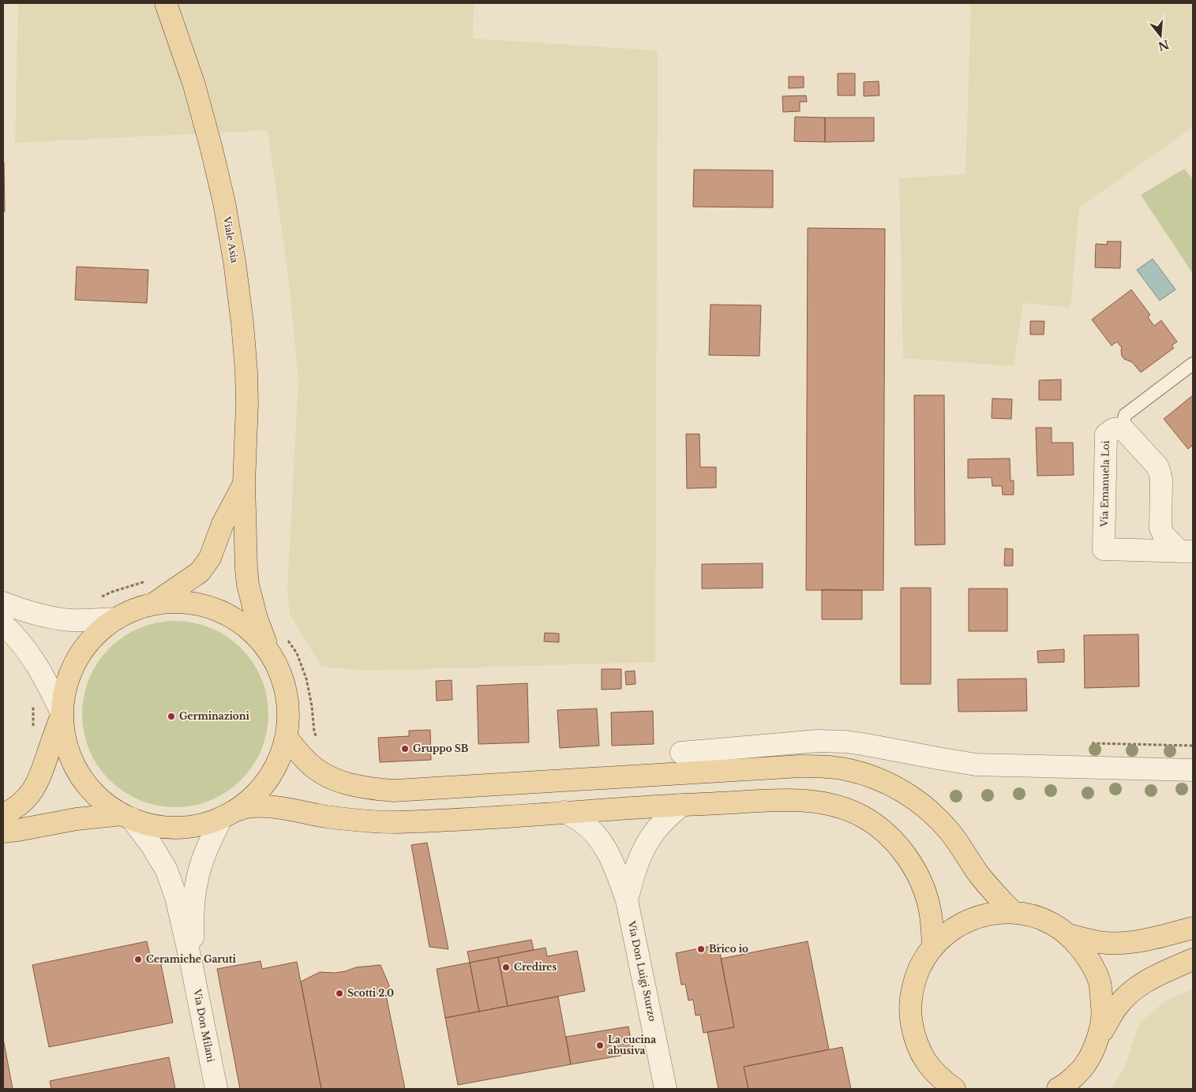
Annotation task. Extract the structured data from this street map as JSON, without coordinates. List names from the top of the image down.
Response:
{
  "streets": {
    "main road": ["Viale Asia"],
    "street": ["Via Emanuela Loi", "Via Don Luigi Sturzo", "Via Don Milani"]
  },
  "places": [
    "Germinazioni",
    "Gruppo SB",
    "Brico io",
    "Ceramiche Garuti",
    "Credires",
    "Scotti 2.0",
    "La cucina abusiva"
  ],
  "north": "bottom"
}
